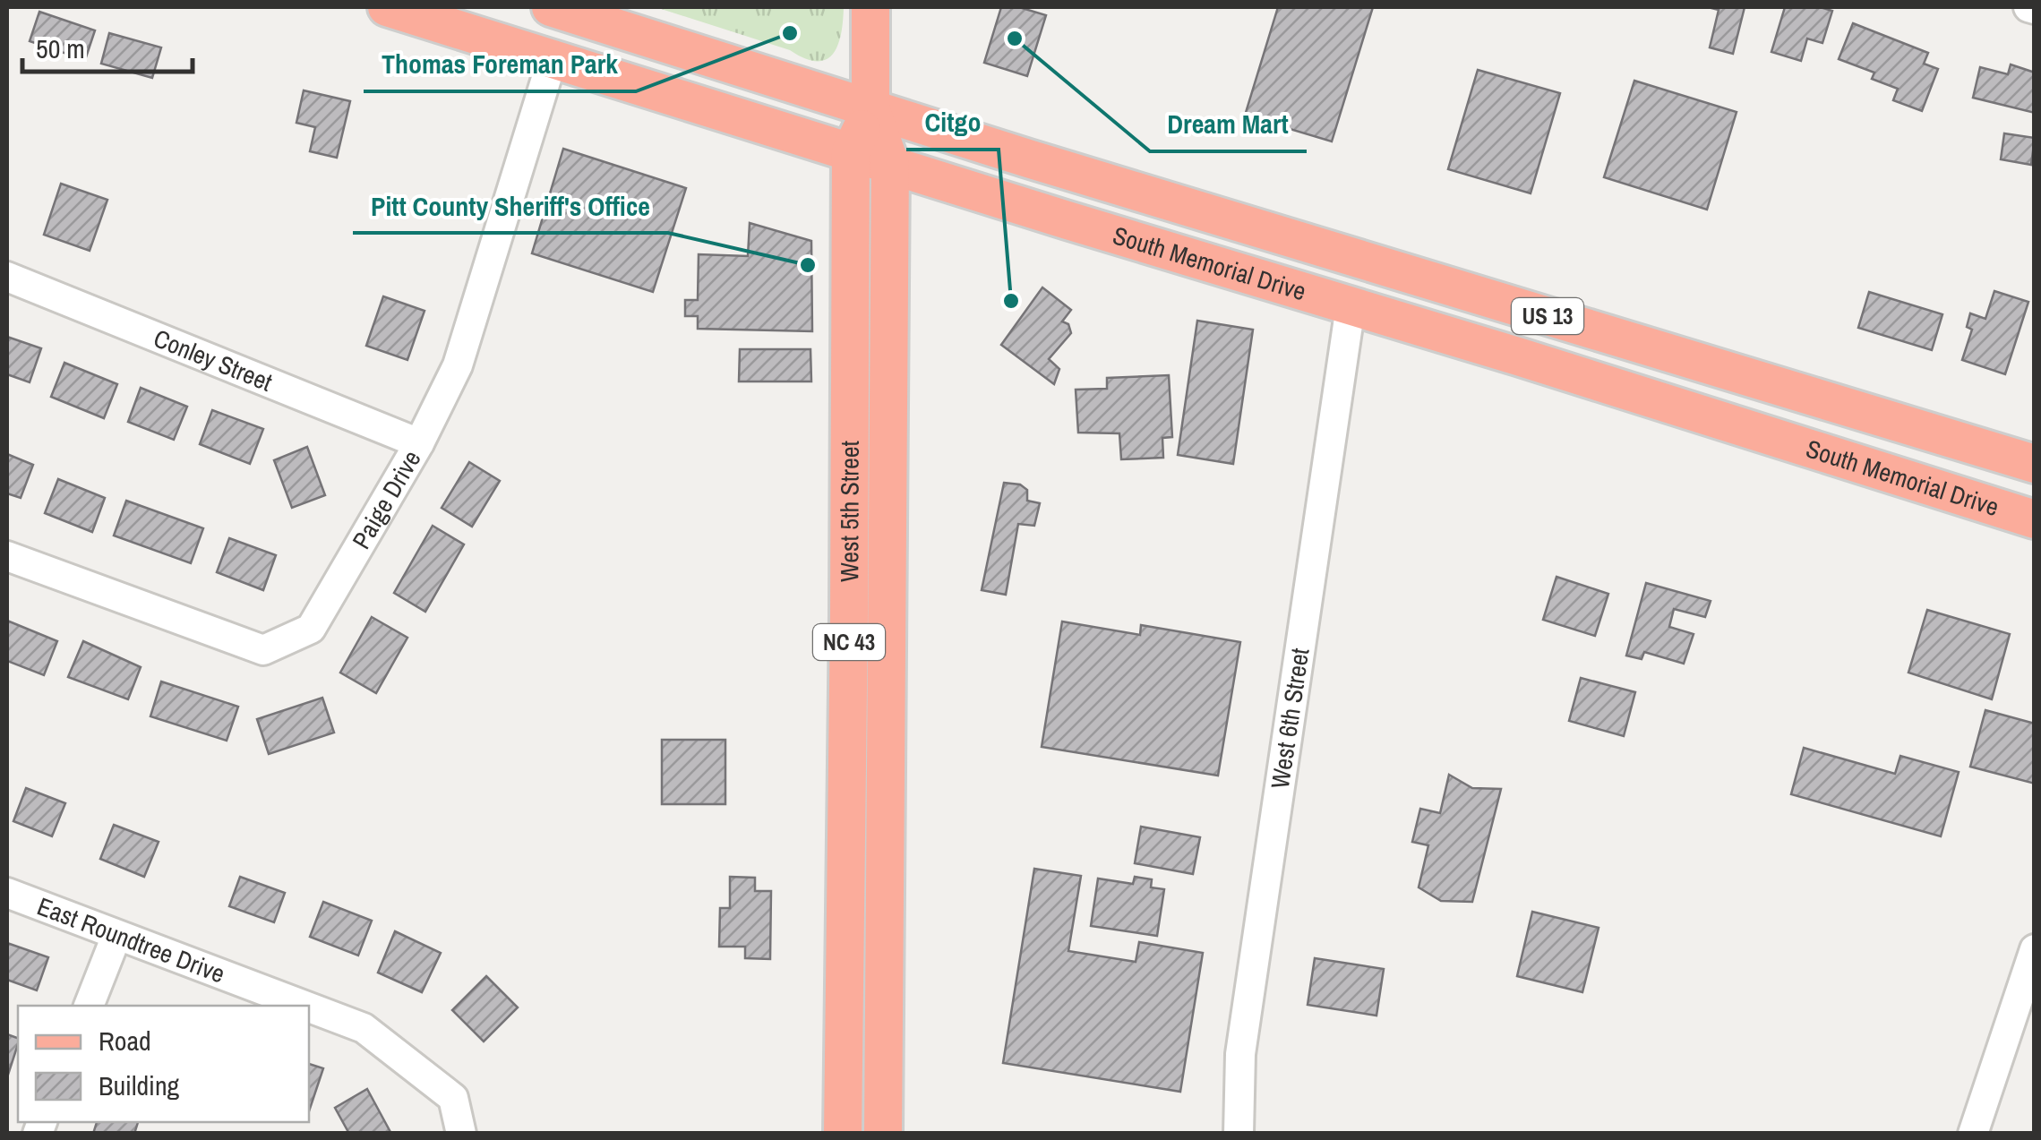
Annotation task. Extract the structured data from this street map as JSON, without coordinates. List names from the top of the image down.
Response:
{
  "streets": {
    "main road": [
      "South Memorial Drive",
      "US 13",
      "West 5th Street",
      "NC 43"
    ],
    "street": [
      "Conley Street",
      "Paige Drive",
      "West 6th Street",
      "East Roundtree Drive"
    ]
  },
  "crossings": [
    ["South Memorial Drive", "Paige Drive"],
    ["South Memorial Drive", "West 5th Street"],
    ["South Memorial Drive", "West 6th Street"],
    ["Conley Street", "Paige Drive"]
  ],
  "places": [
    "Thomas Foreman Park",
    "Dream Mart",
    "Pitt County Sheriff's Office",
    "Citgo"
  ],
  "legend": ["Road", "Building"],
  "scale_bar": "50 m"
}
